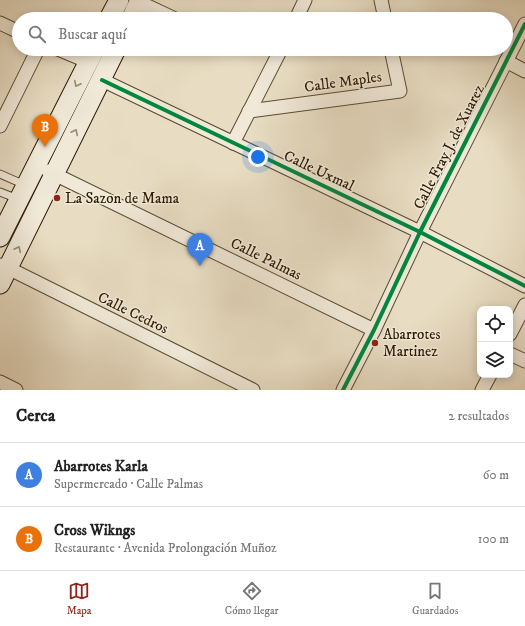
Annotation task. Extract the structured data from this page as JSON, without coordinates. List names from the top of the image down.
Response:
{
  "streets": {
    "street": [
      "Calle Maples",
      "Calle Fray J. de Xuarez",
      "Calle Uxmal",
      "Calle Palmas",
      "Calle Cedros"
    ]
  },
  "crossings": [
    ["Calle Fray J. de Xuarez", "Calle Uxmal"],
    ["Calle Fray J. de Xuarez", "Calle Palmas"]
  ],
  "places": ["La Sazon de Mama", "Abarrotes Martinez"],
  "page": {
    "search": "Buscar aquí",
    "pins": ["B", "A"],
    "heading": ["Cerca", "2 resultados"],
    "list": [
      {
        "mark": "A",
        "name": "Abarrotes Karla",
        "note": "Supermercado · Calle Palmas",
        "value": "60 m"
      },
      {
        "mark": "B",
        "name": "Cross Wikngs",
        "note": "Restaurante · Avenida Prolongación Muñoz",
        "value": "100 m"
      }
    ],
    "nav": ["Mapa", "Cómo llegar", "Guardados"]
  }
}
